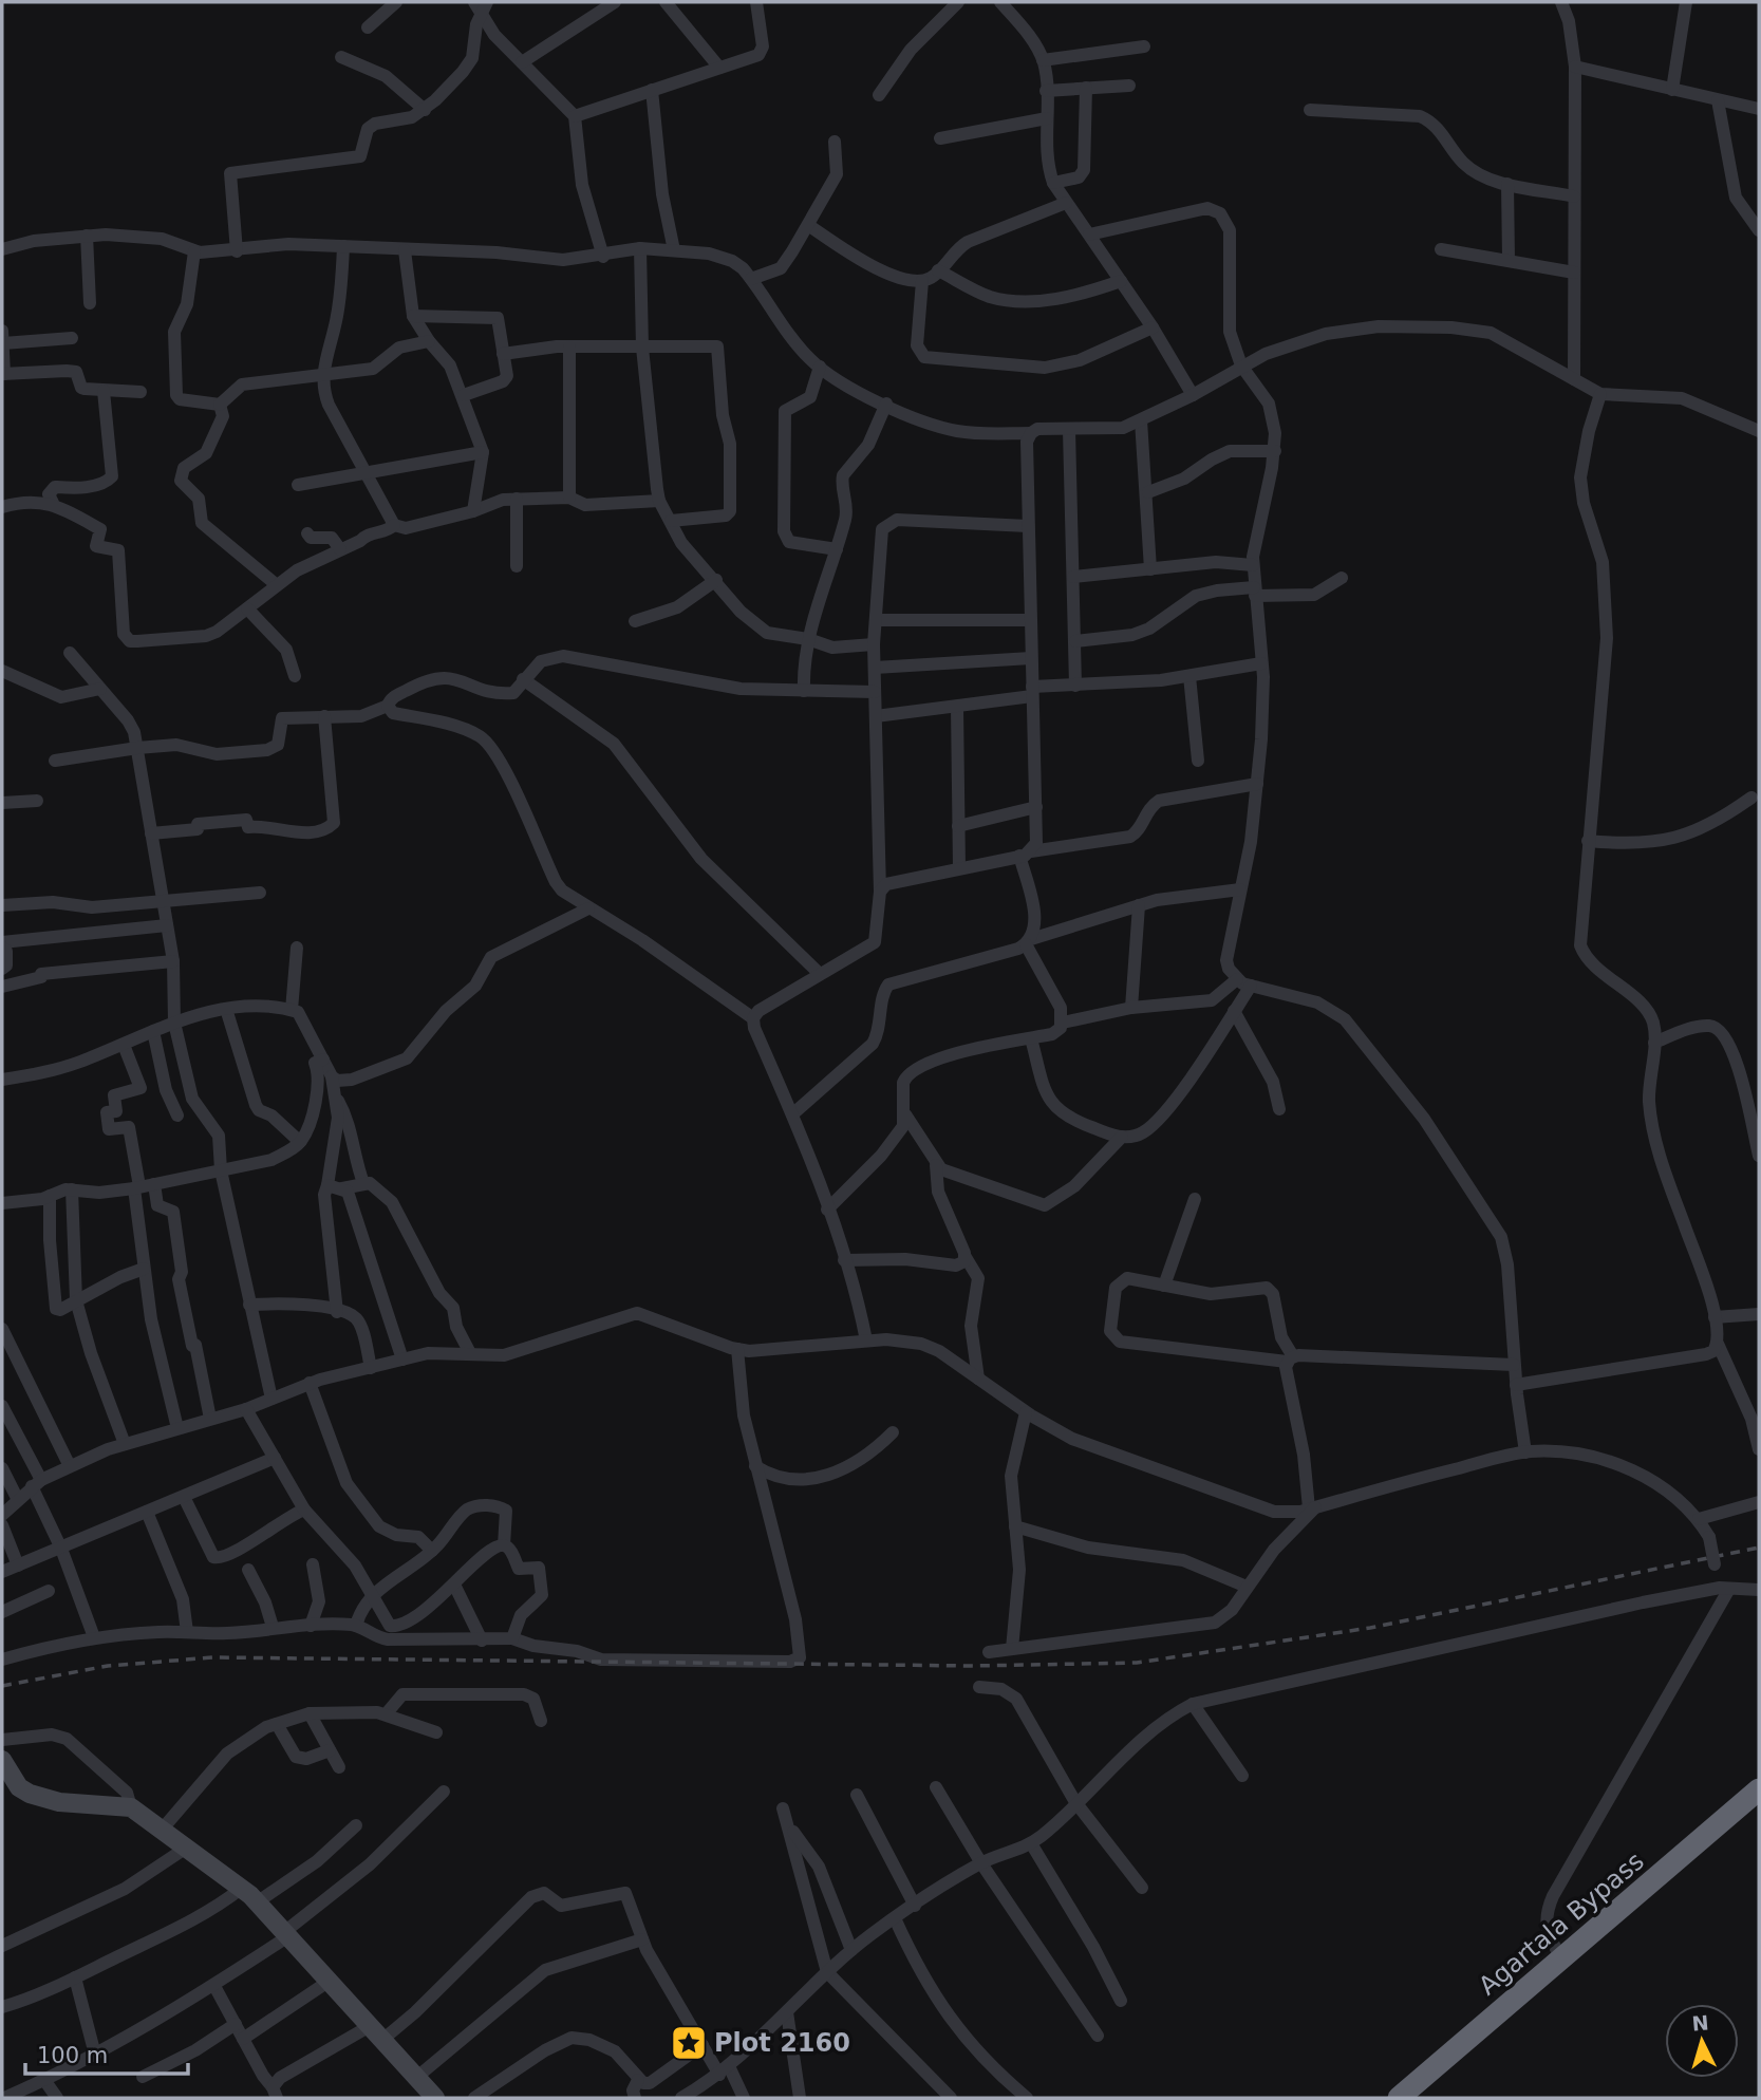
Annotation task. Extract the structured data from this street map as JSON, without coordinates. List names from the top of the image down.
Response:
{
  "streets": {
    "highway": ["Agartala Bypass"]
  },
  "places": {
    "place": ["Plot 2160"]
  },
  "scale_bar": "100 m",
  "north": "top"
}
